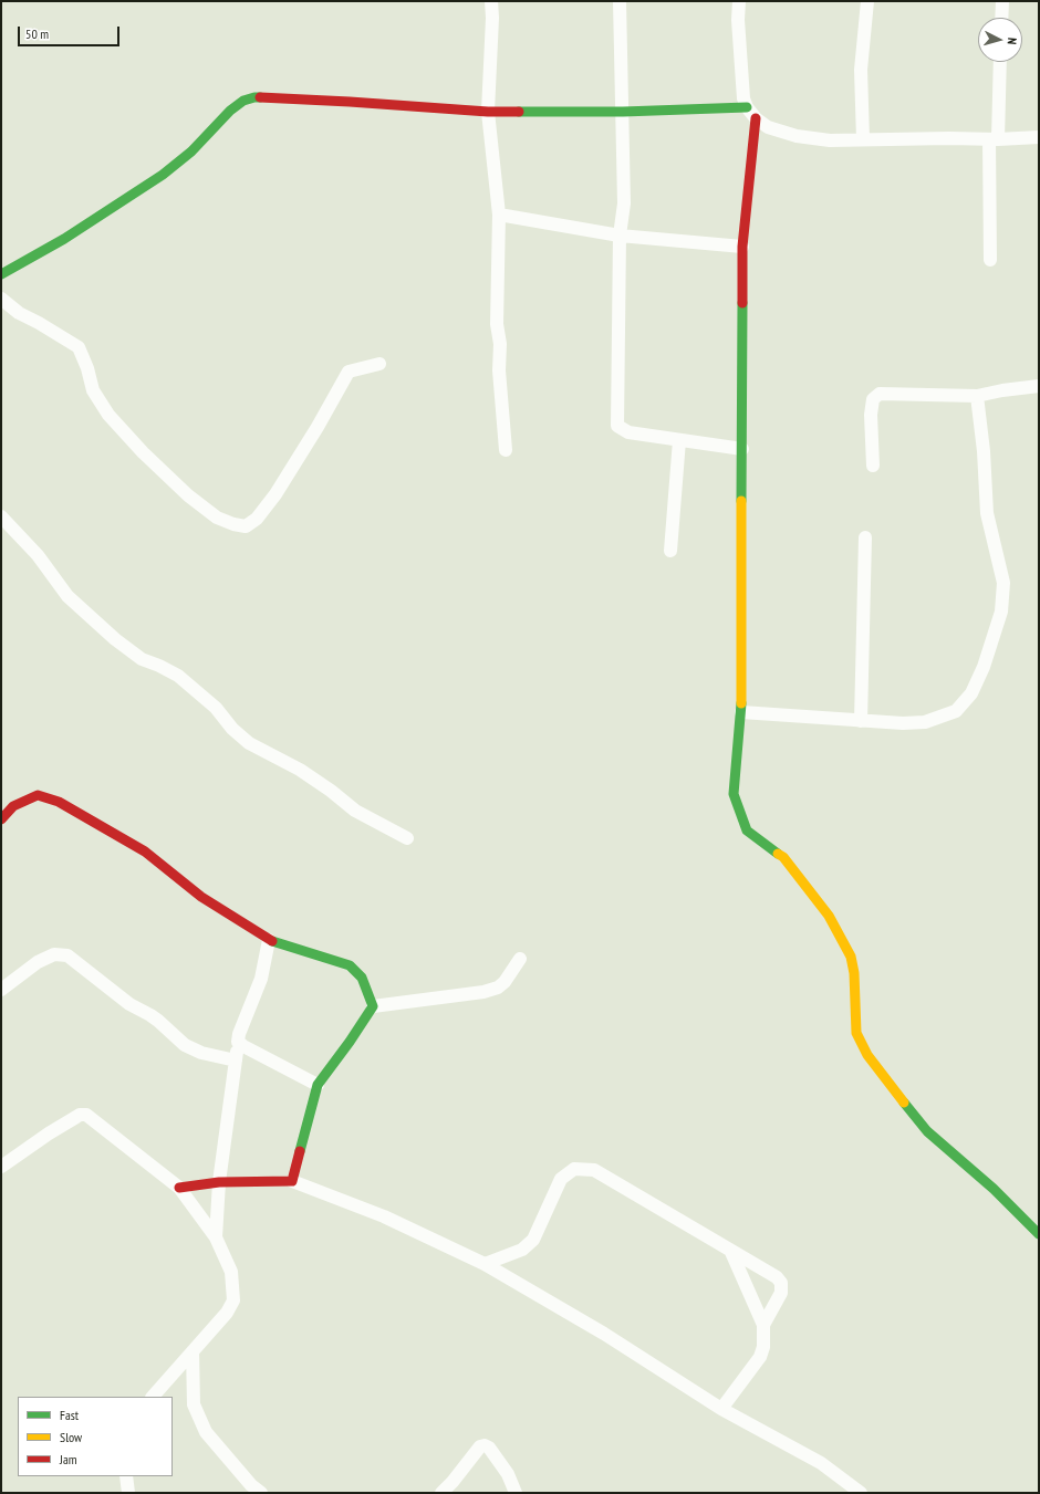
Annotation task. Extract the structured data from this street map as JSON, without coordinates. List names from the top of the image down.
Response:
{
  "legend": ["Fast", "Slow", "Jam"],
  "scale_bar": "50 m",
  "north": "right"
}
